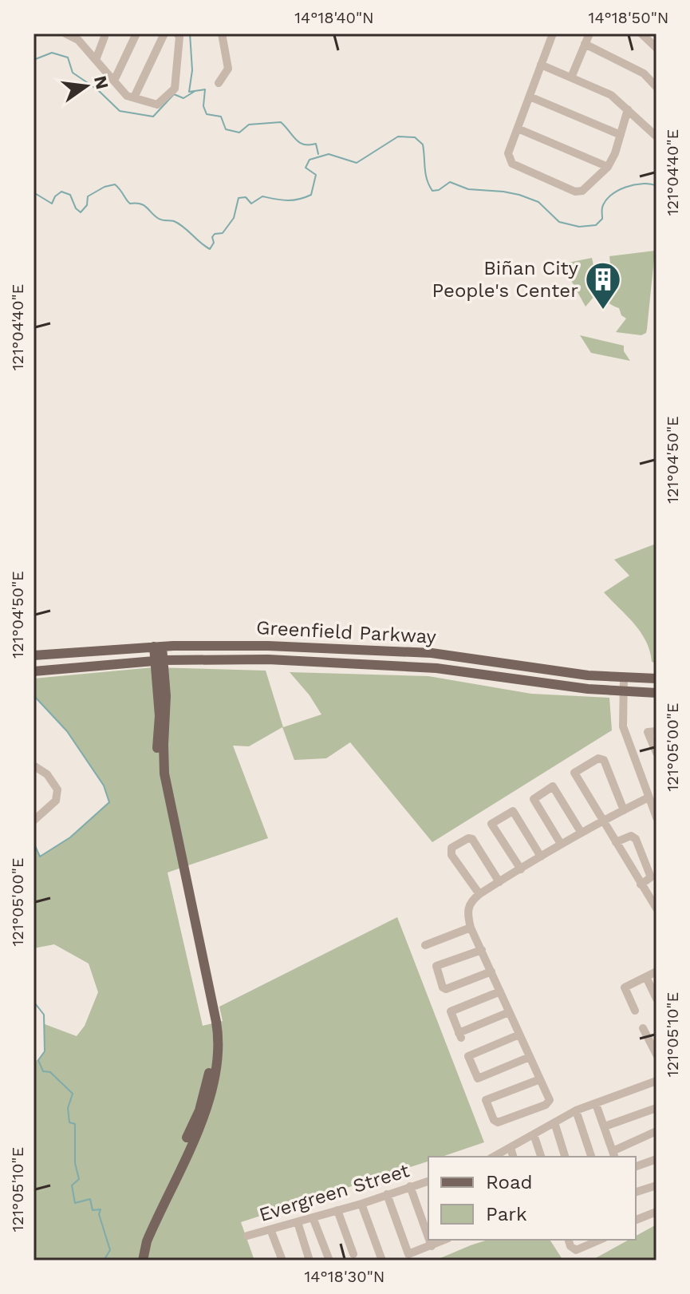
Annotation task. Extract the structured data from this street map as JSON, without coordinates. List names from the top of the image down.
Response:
{
  "streets": {
    "main road": ["Greenfield Parkway"],
    "street": ["Evergreen Street"]
  },
  "places": {
    "building": ["Biñan City People's Center"]
  },
  "legend": ["Road", "Park"],
  "north": "right",
  "coordinates": [
    "14°18'40\"N",
    "14°18'50\"N",
    "121°04'40\"E",
    "121°04'50\"E",
    "121°05'00\"E",
    "121°05'10\"E",
    "14°18'30\"N"
  ]
}
